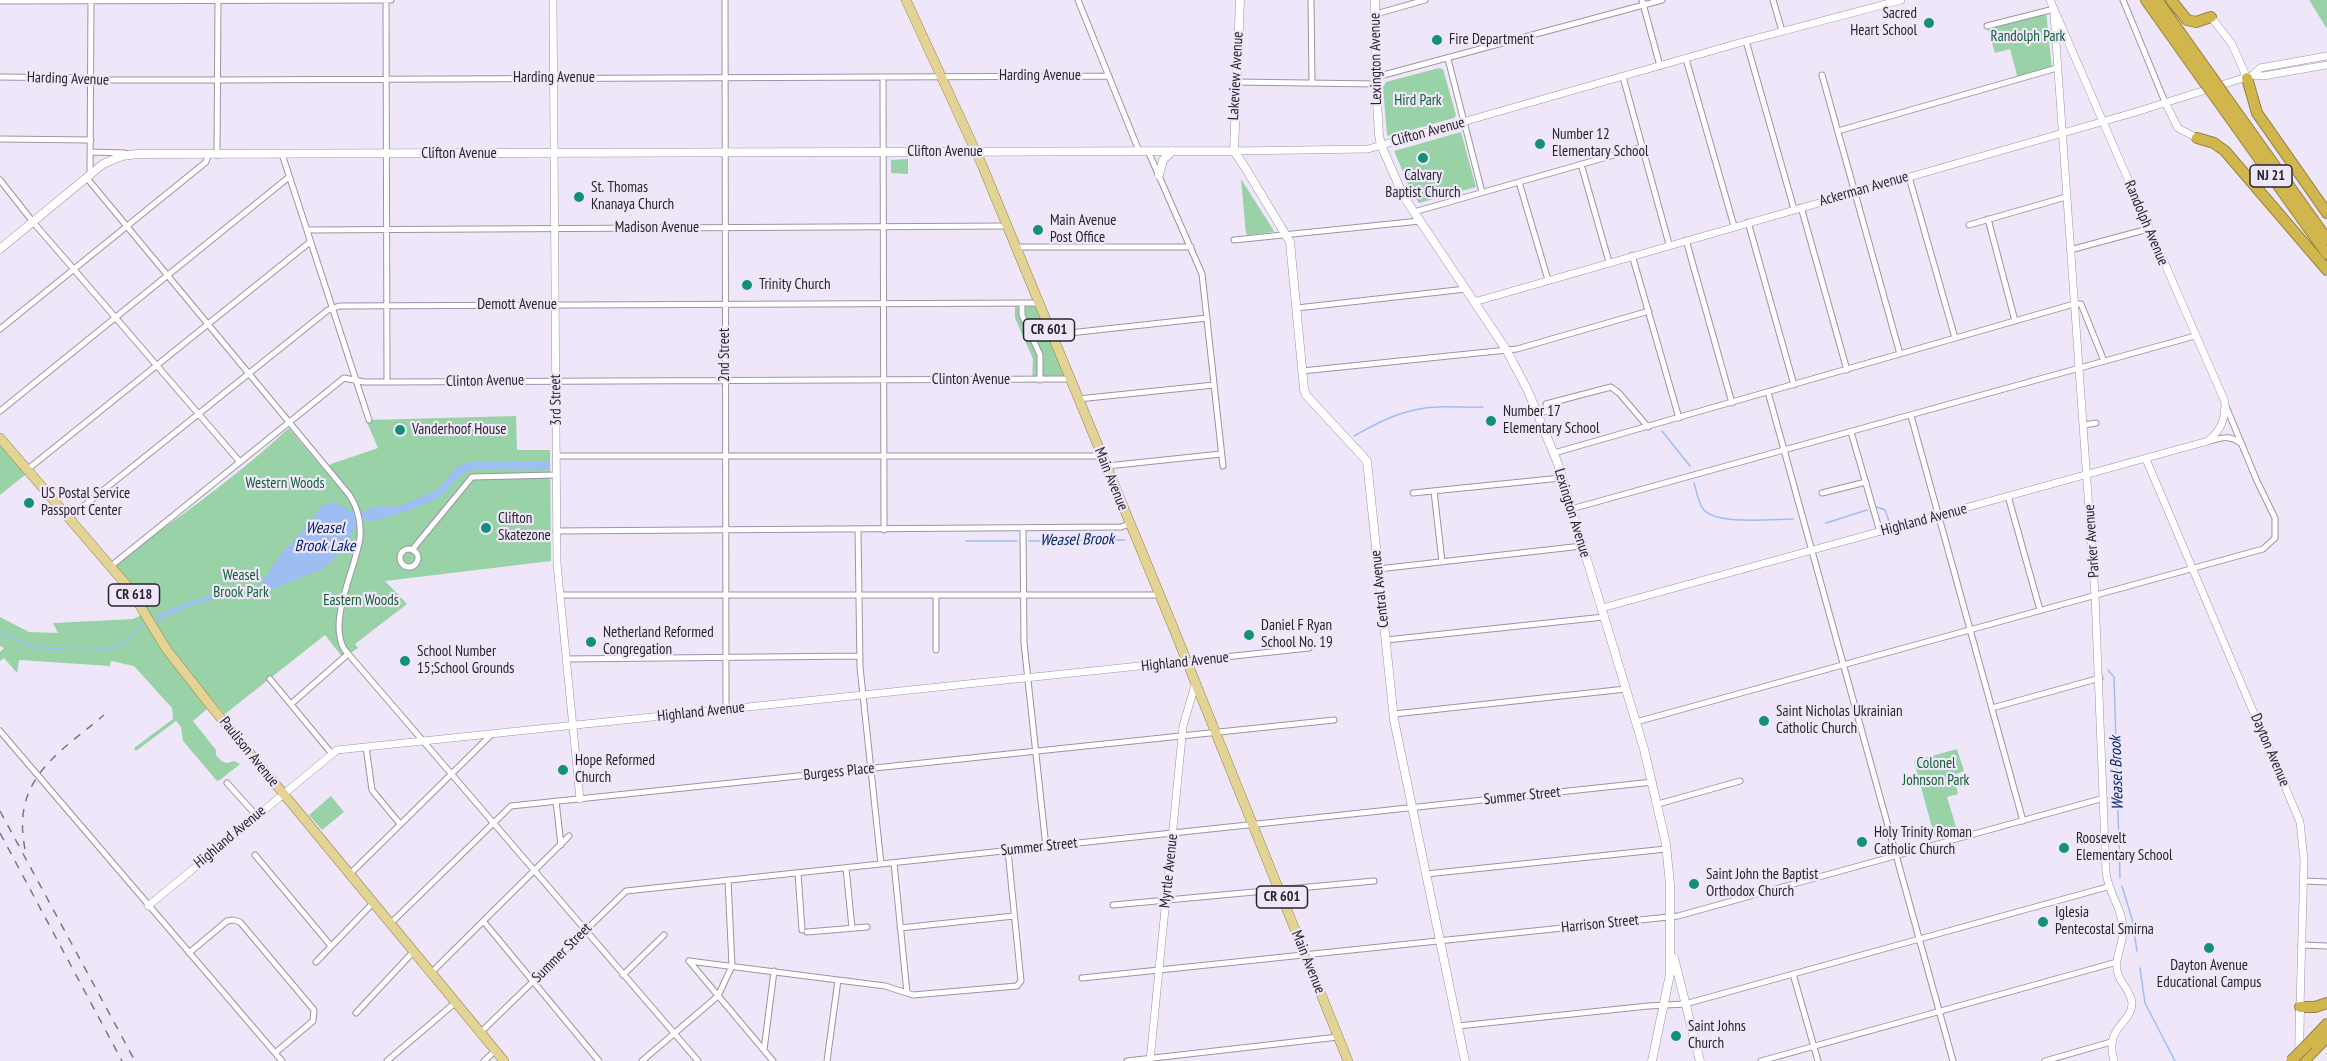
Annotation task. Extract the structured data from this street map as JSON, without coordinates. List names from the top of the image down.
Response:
{
  "streets": {
    "highway": ["NJ 21"],
    "main road": [
      "Lexington Avenue",
      "Lakeview Avenue",
      "Clifton Avenue",
      "CR 601",
      "Main Avenue",
      "Central Avenue",
      "CR 618",
      "Dayton Avenue",
      "Paulison Avenue"
    ],
    "street": [
      "Harding Avenue",
      "Ackerman Avenue",
      "Randolph Avenue",
      "Madison Avenue",
      "Demott Avenue",
      "2nd Street",
      "Clinton Avenue",
      "3rd Street",
      "Highland Avenue",
      "Parker Avenue",
      "Burgess Place",
      "Summer Street",
      "Myrtle Avenue",
      "Harrison Street"
    ]
  },
  "crossings": [
    ["Lexington Avenue", "Clifton Avenue"],
    ["Lexington Avenue", "Ackerman Avenue"],
    ["Lexington Avenue", "Highland Avenue"],
    ["Lexington Avenue", "Summer Street"],
    ["Lexington Avenue", "Harrison Street"],
    ["Harding Avenue", "2nd Street"],
    ["Harding Avenue", "3rd Street"],
    ["Harding Avenue", "Main Avenue"],
    ["Lakeview Avenue", "Clifton Avenue"],
    ["Lakeview Avenue", "Central Avenue"],
    ["Clifton Avenue", "2nd Street"],
    ["Clifton Avenue", "3rd Street"],
    ["Clifton Avenue", "Main Avenue"],
    ["Clifton Avenue", "Central Avenue"],
    ["Ackerman Avenue", "Randolph Avenue"],
    ["Ackerman Avenue", "Parker Avenue"],
    ["Randolph Avenue", "Highland Avenue"],
    ["Randolph Avenue", "Parker Avenue"],
    ["Randolph Avenue", "Dayton Avenue"],
    ["Madison Avenue", "2nd Street"],
    ["Madison Avenue", "3rd Street"],
    ["Madison Avenue", "Main Avenue"],
    ["Demott Avenue", "2nd Street"],
    ["Demott Avenue", "3rd Street"],
    ["Demott Avenue", "Main Avenue"],
    ["2nd Street", "Clinton Avenue"],
    ["2nd Street", "Highland Avenue"],
    ["Clinton Avenue", "3rd Street"],
    ["Clinton Avenue", "Main Avenue"],
    ["Clinton Avenue", "Paulison Avenue"],
    ["3rd Street", "Highland Avenue"],
    ["3rd Street", "Burgess Place"],
    ["Main Avenue", "Highland Avenue"],
    ["Main Avenue", "Burgess Place"],
    ["Main Avenue", "Summer Street"],
    ["Main Avenue", "Myrtle Avenue"],
    ["Main Avenue", "Harrison Street"],
    ["Highland Avenue", "Parker Avenue"],
    ["Highland Avenue", "Dayton Avenue"],
    ["Highland Avenue", "Paulison Avenue"],
    ["Parker Avenue", "Harrison Street"],
    ["Central Avenue", "Summer Street"],
    ["Central Avenue", "Harrison Street"],
    ["Paulison Avenue", "Burgess Place"],
    ["Paulison Avenue", "Summer Street"],
    ["Burgess Place", "Myrtle Avenue"],
    ["Summer Street", "Myrtle Avenue"],
    ["Myrtle Avenue", "Harrison Street"]
  ],
  "water": ["Weasel Brook Lake", "Weasel Brook"],
  "parks": [
    "Randolph Park",
    "Hird Park",
    "Western Woods",
    "Weasel Brook Park",
    "Eastern Woods",
    "Colonel Johnson Park"
  ],
  "places": [
    "Sacred Heart School",
    "Fire Department",
    "Number 12 Elementary School",
    "Calvary Baptist Church",
    "St. Thomas Knanaya Church",
    "Main Avenue Post Office",
    "Trinity Church",
    "Number 17 Elementary School",
    "Vanderhoof House",
    "US Postal Service Passport Center",
    "Clifton Skatezone",
    "Daniel F Ryan School No. 19",
    "Netherland Reformed Congregation",
    "School Number 15;School Grounds",
    "Saint Nicholas Ukrainian Catholic Church",
    "Hope Reformed Church",
    "Holy Trinity Roman Catholic Church",
    "Roosevelt Elementary School",
    "Saint John the Baptist Orthodox Church",
    "Iglesia Pentecostal Smirna",
    "Dayton Avenue Educational Campus",
    "Saint Johns Church"
  ]
}
